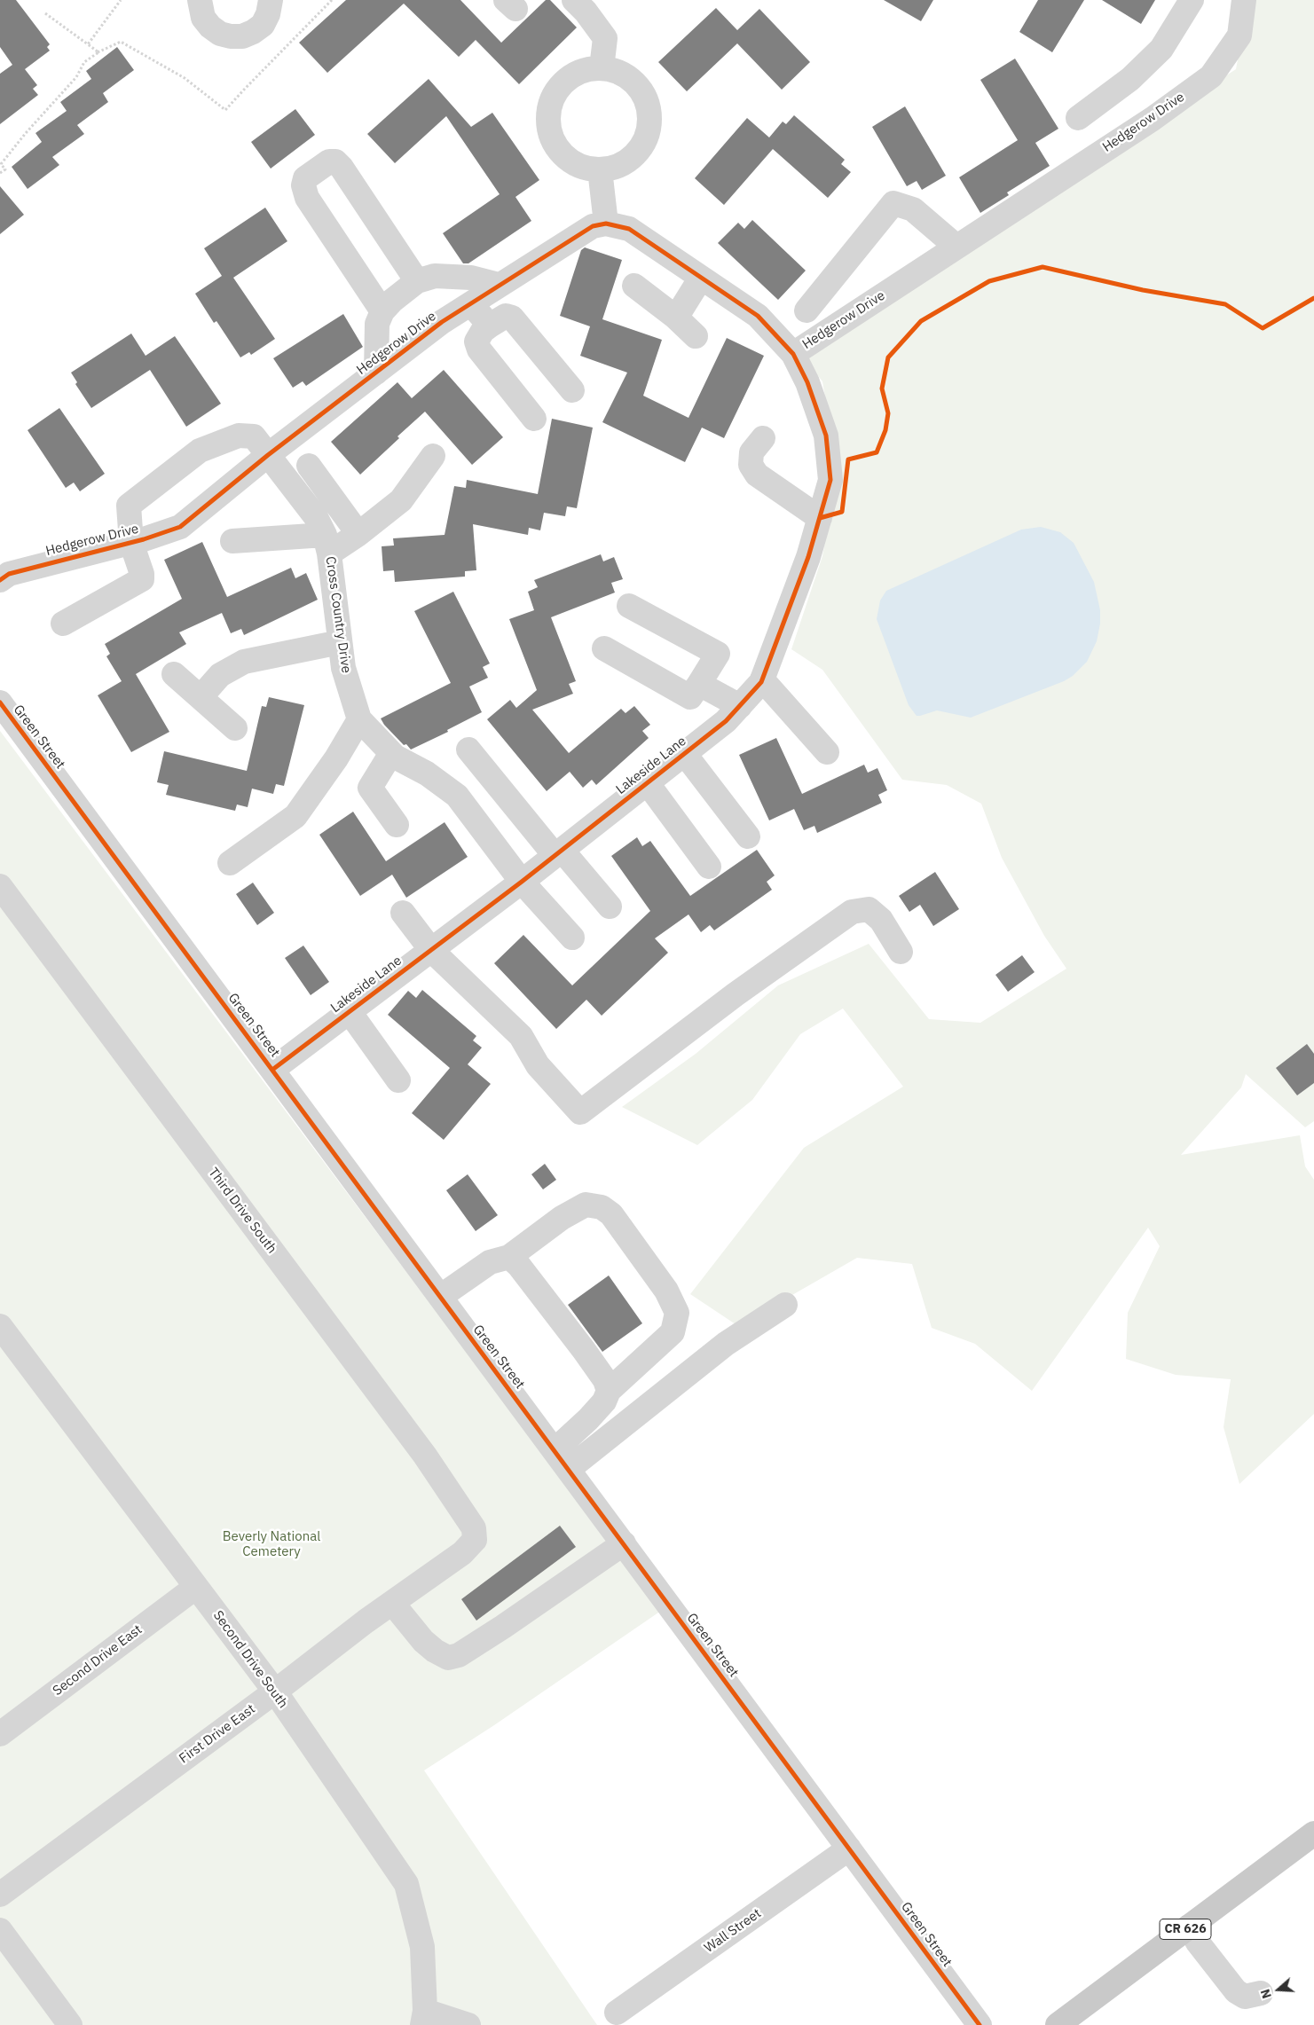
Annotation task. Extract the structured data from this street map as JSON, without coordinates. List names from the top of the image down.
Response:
{
  "streets": {
    "main road": ["CR 626"],
    "street": [
      "Hedgerow Drive",
      "Cross Country Drive",
      "Green Street",
      "Lakeside Lane",
      "Third Drive South",
      "Second Drive South",
      "Second Drive East",
      "First Drive East",
      "Wall Street"
    ]
  },
  "crossings": [
    ["Hedgerow Drive", "Cross Country Drive"],
    ["Hedgerow Drive", "Lakeside Lane"],
    ["Cross Country Drive", "Lakeside Lane"],
    ["Green Street", "Lakeside Lane"],
    ["Green Street", "Wall Street"],
    ["Third Drive South", "First Drive East"],
    ["Second Drive South", "Second Drive East"],
    ["Second Drive South", "First Drive East"]
  ],
  "parks": ["Beverly National Cemetery"],
  "north": "left"
}
